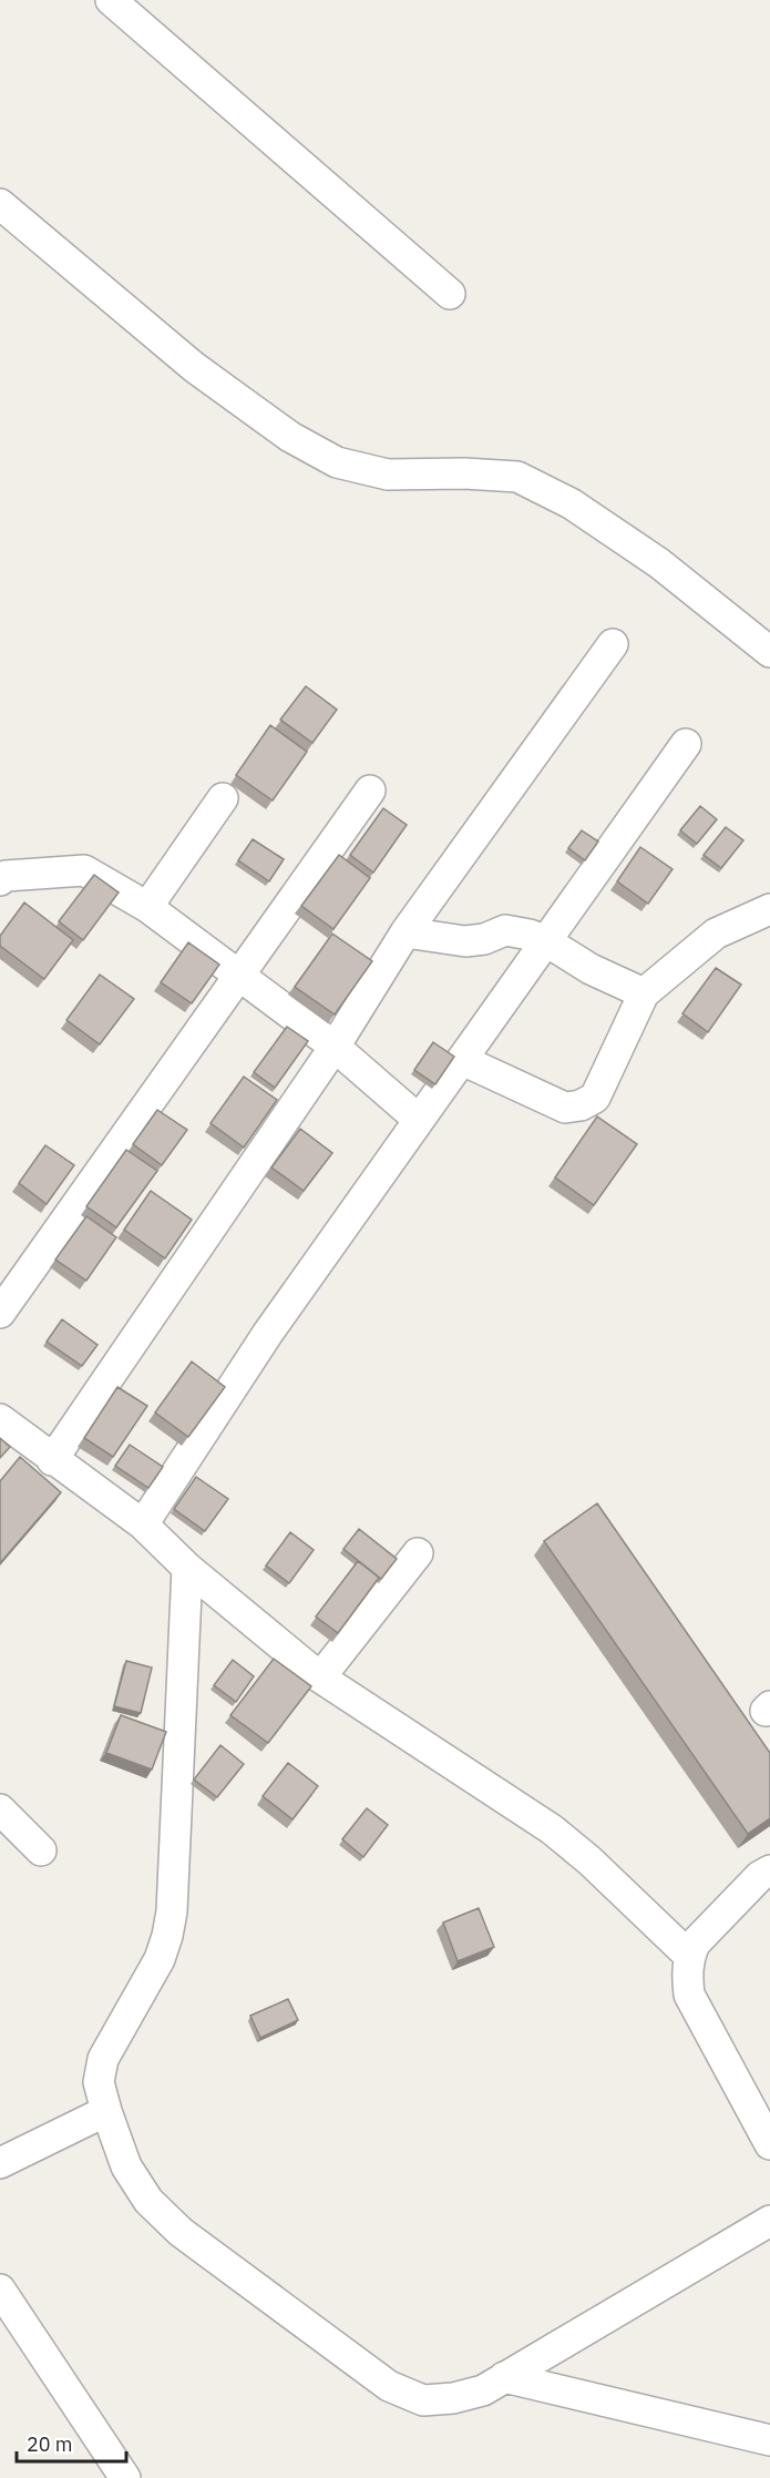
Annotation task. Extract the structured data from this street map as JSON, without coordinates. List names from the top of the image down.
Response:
{
  "scale_bar": "20 m"
}
